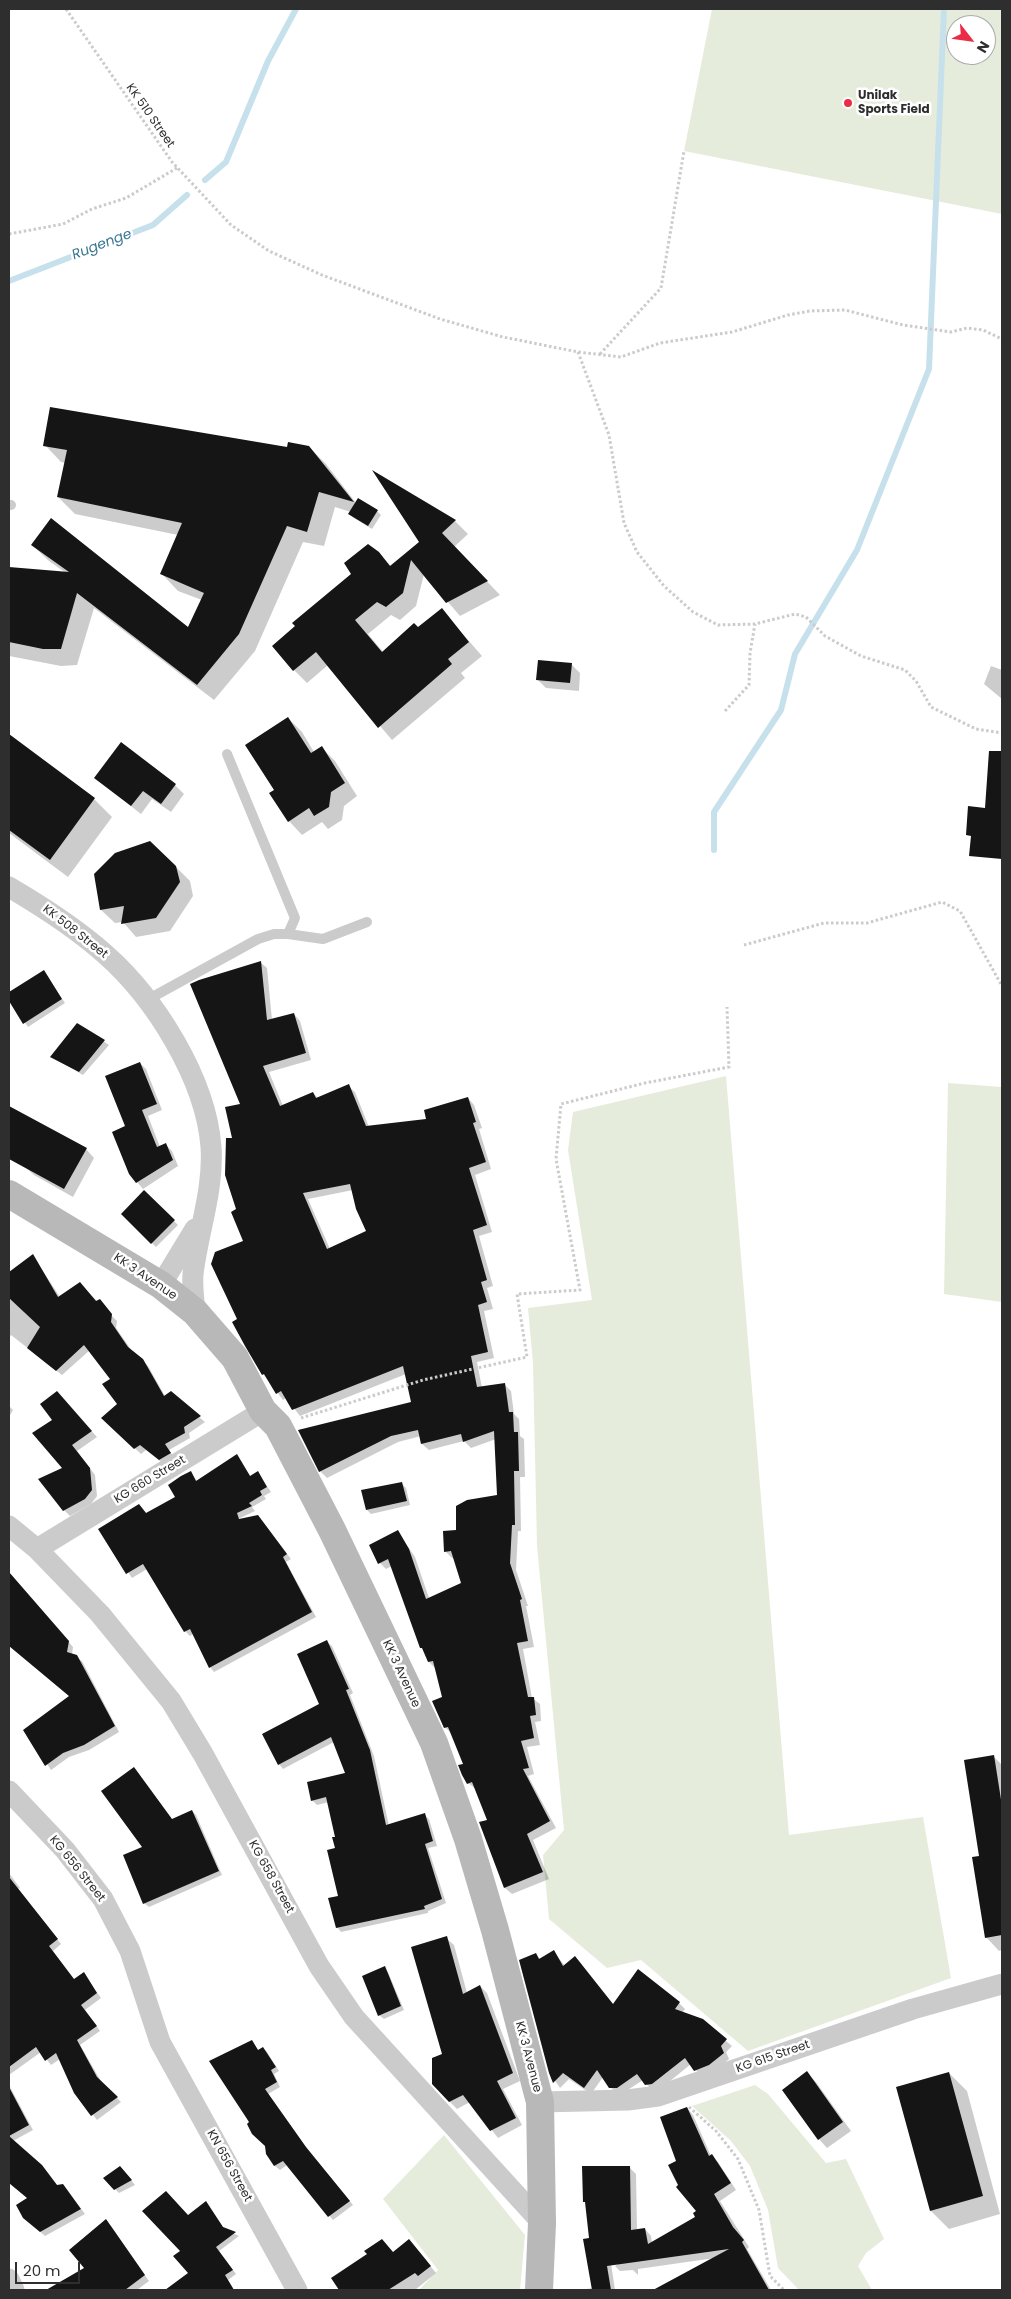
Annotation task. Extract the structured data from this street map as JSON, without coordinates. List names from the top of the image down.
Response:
{
  "streets": {
    "street": [
      "KK 508 Street",
      "KK 3 Avenue",
      "KG 660 Street",
      "KG 656 Street",
      "KG 658 Street",
      "KG 615 Street",
      "KN 656 Street"
    ],
    "path": ["KK 510 Street"]
  },
  "crossings": [
    ["KK 508 Street", "KK 3 Avenue"],
    ["KK 3 Avenue", "KG 660 Street"],
    ["KK 3 Avenue", "KG 658 Street"],
    ["KK 3 Avenue", "KG 615 Street"],
    ["KG 660 Street", "KG 658 Street"],
    ["KG 656 Street", "KN 656 Street"]
  ],
  "water": ["Rugenge"],
  "places": ["Unilak Sports Field"],
  "scale_bar": "20 m",
  "north": "bottom right"
}
